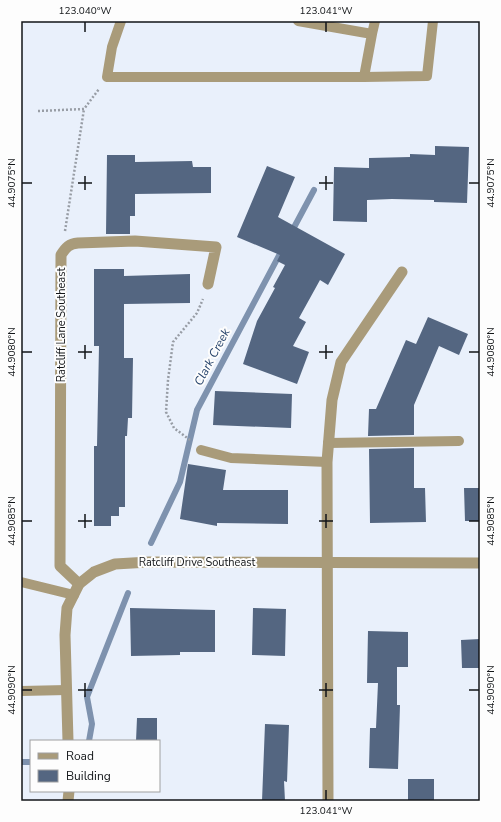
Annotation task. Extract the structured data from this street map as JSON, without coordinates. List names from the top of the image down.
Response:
{
  "streets": {
    "street": ["Ratcliff Lane Southeast", "Ratcliff Drive Southeast"]
  },
  "crossings": [
    ["Ratcliff Lane Southeast", "Ratcliff Drive Southeast"]
  ],
  "water": ["Clark Creek"],
  "legend": ["Road", "Building"],
  "coordinates": [
    "123.040°W",
    "123.041°W",
    "44.9075°N",
    "44.9080°N",
    "44.9085°N",
    "44.9090°N"
  ]
}
